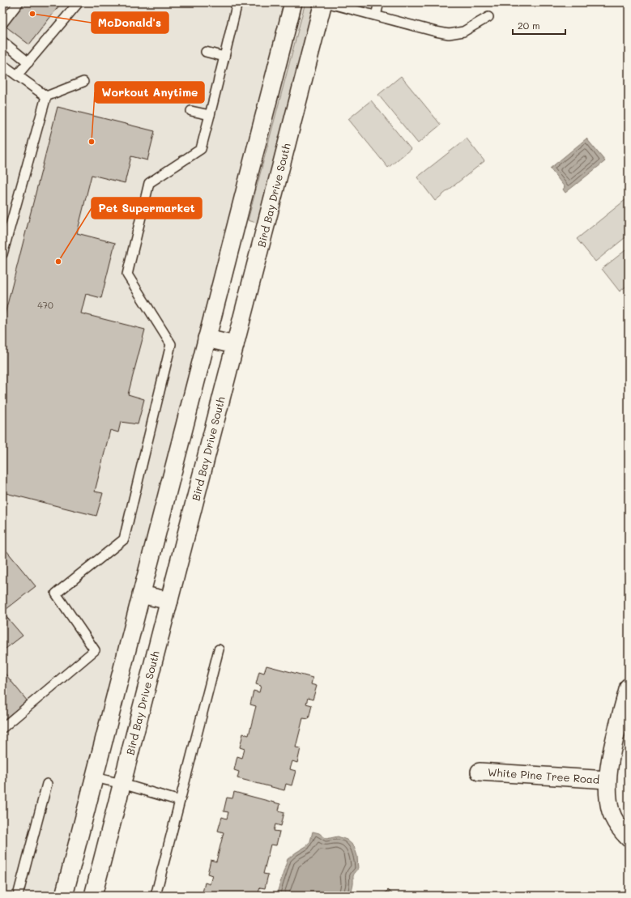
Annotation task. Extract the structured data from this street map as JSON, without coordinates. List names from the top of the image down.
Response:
{
  "streets": {
    "street": ["Bird Bay Drive South", "White Pine Tree Road"]
  },
  "places": ["McDonald's", "Workout Anytime", "Pet Supermarket"],
  "house_numbers": ["470"],
  "scale_bar": "20 m"
}
